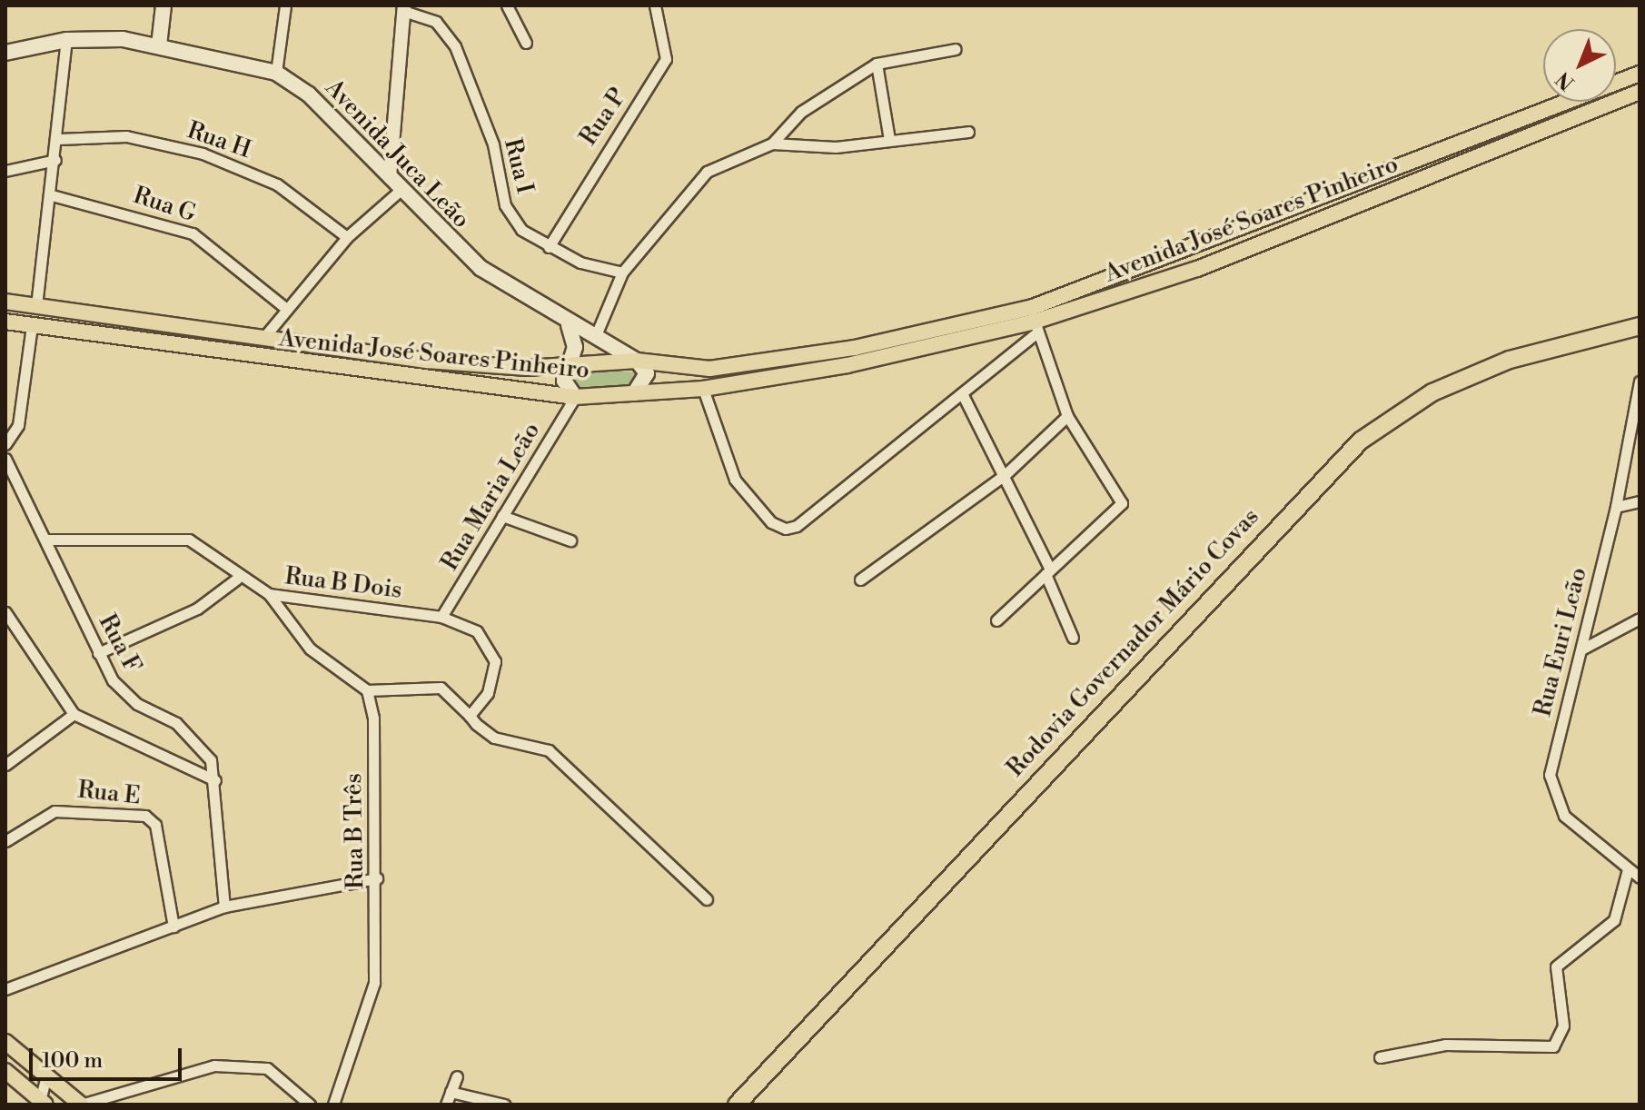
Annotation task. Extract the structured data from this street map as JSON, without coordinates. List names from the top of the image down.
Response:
{
  "streets": {
    "highway": ["Rodovia Governador Mário Covas"],
    "main road": ["Avenida Juca Leão", "Avenida José Soares Pinheiro"],
    "street": [
      "Rua P",
      "Rua H",
      "Rua I",
      "Rua G",
      "Rua Maria Leão",
      "Rua B Dois",
      "Rua Euri Leão",
      "Rua F",
      "Rua E",
      "Rua B Três"
    ]
  },
  "crossings": [
    ["Rua P", "Rua I"],
    ["Avenida Juca Leão", "Avenida José Soares Pinheiro"],
    ["Avenida José Soares Pinheiro", "Rua Maria Leão"],
    ["Rua Maria Leão", "Rua B Dois"],
    ["Rua B Dois", "Rua F"]
  ],
  "scale_bar": "100 m",
  "north": "bottom left"
}
